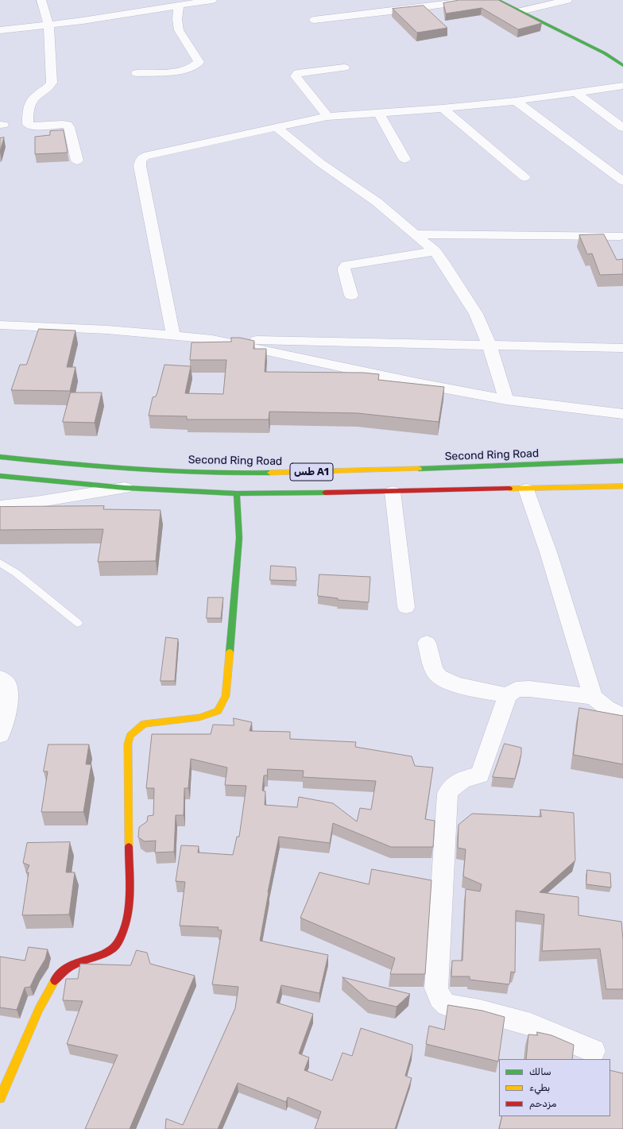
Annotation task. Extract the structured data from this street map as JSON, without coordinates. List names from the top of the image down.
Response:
{
  "streets": {
    "main road": ["Second Ring Road", "طس A1"]
  },
  "legend": ["سالك", "بطيء", "مزدحم"]
}
